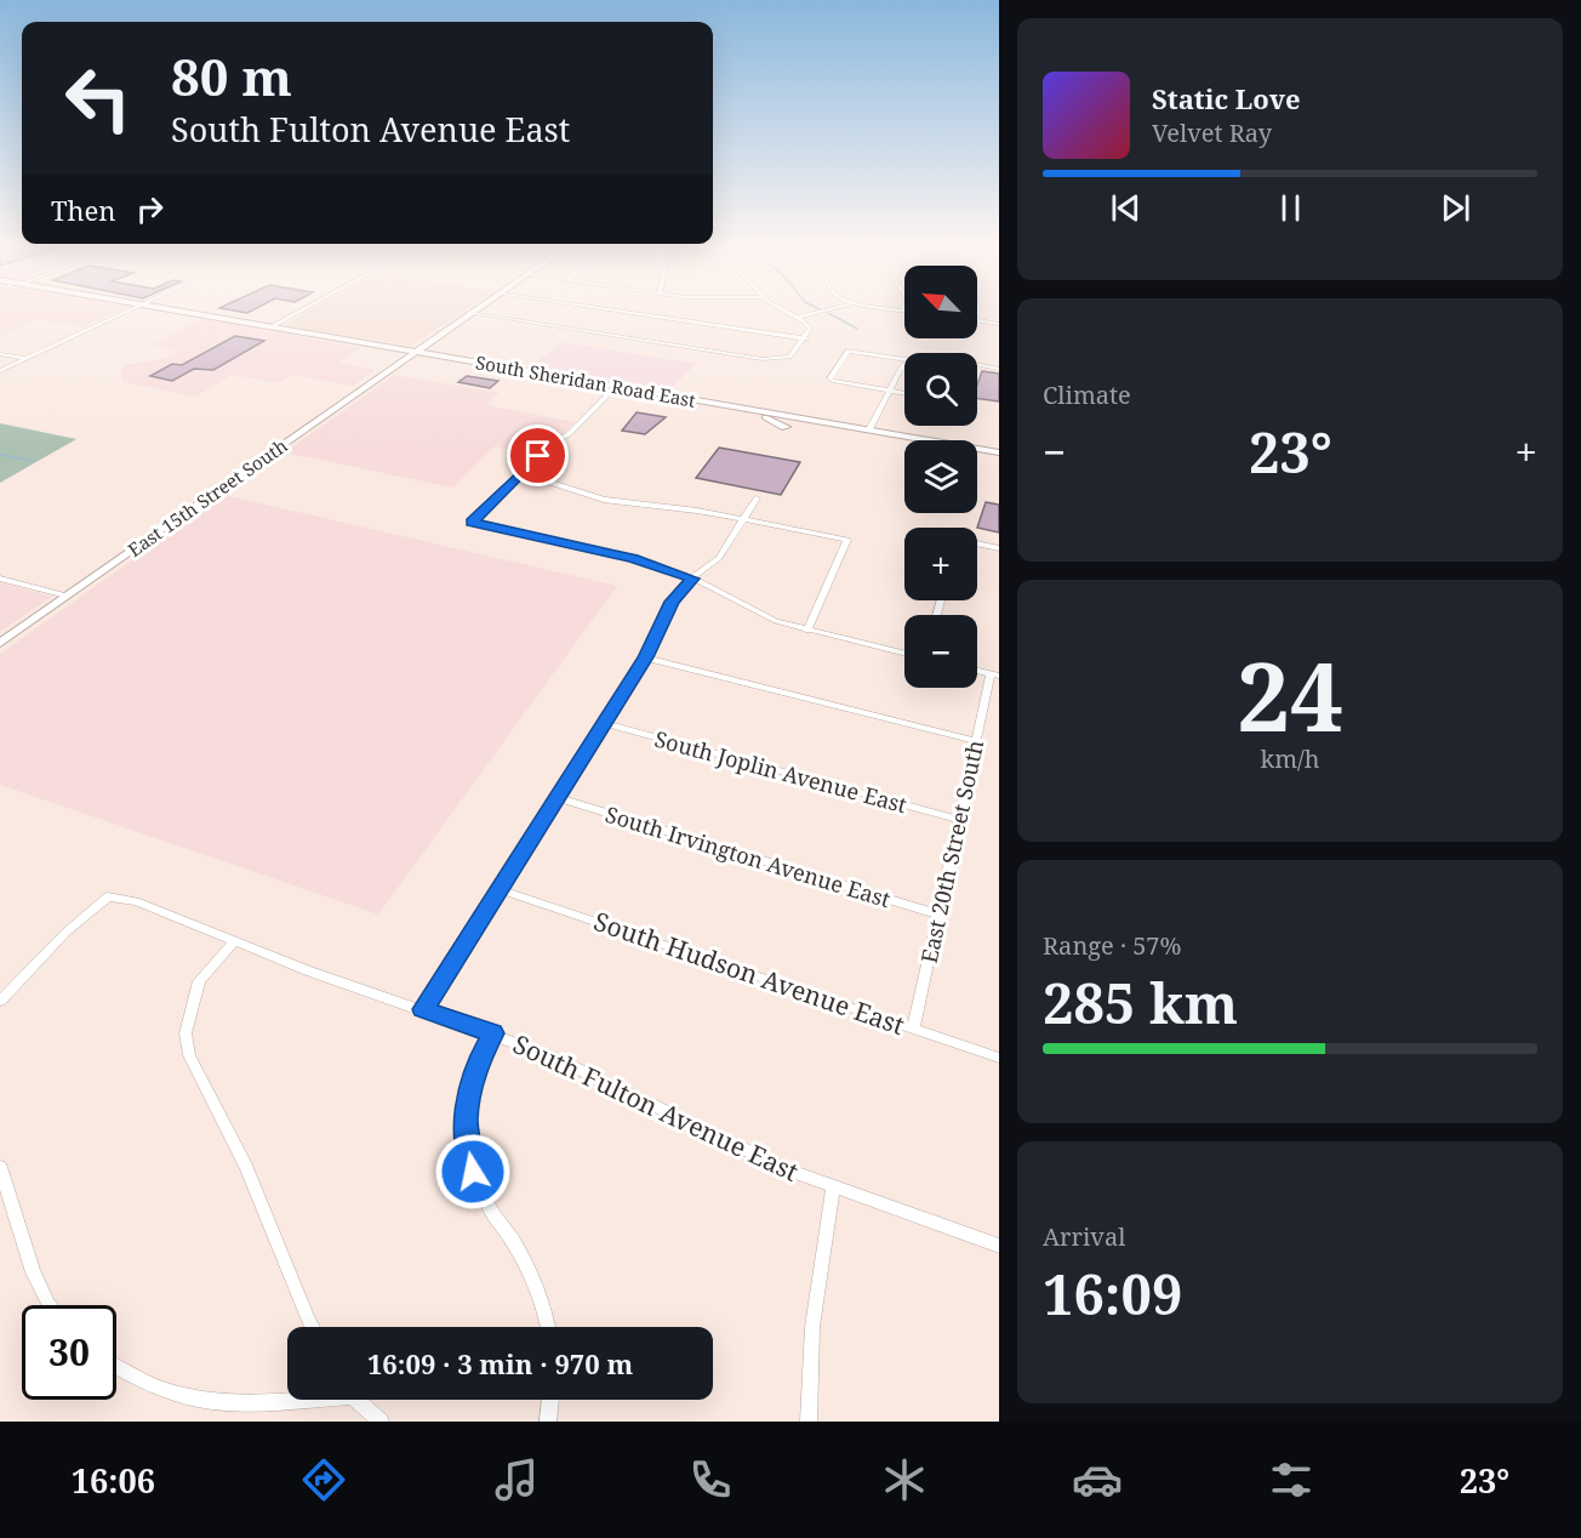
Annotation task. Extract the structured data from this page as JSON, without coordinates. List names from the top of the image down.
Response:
{
  "streets": {
    "main road": ["South Sheridan Road East", "East 15th Street South"],
    "street": [
      "South Joplin Avenue East",
      "East 20th Street South",
      "South Irvington Avenue East",
      "South Hudson Avenue East",
      "South Fulton Avenue East"
    ]
  },
  "crossings": [
    ["South Sheridan Road East", "East 15th Street South"],
    ["South Joplin Avenue East", "East 20th Street South"],
    ["East 20th Street South", "South Irvington Avenue East"],
    ["East 20th Street South", "South Hudson Avenue East"]
  ],
  "north": "top left",
  "page": {
    "turn": ["80 m", "South Fulton Avenue East"],
    "song": ["Static Love", "Velvet Ray"],
    "then": "Then",
    "map_buttons": ["+", "−"],
    "tile": [
      "Climate",
      ["24", "km/h"],
      ["Range · 57%", "285 km"],
      ["Arrival", "16:09"]
    ],
    "heat": ["−", "23°", "+"],
    "limit": "30",
    "trip": "16:09 · 3 min · 970 m",
    "tabs": ["16:06", "23°"]
  }
}
